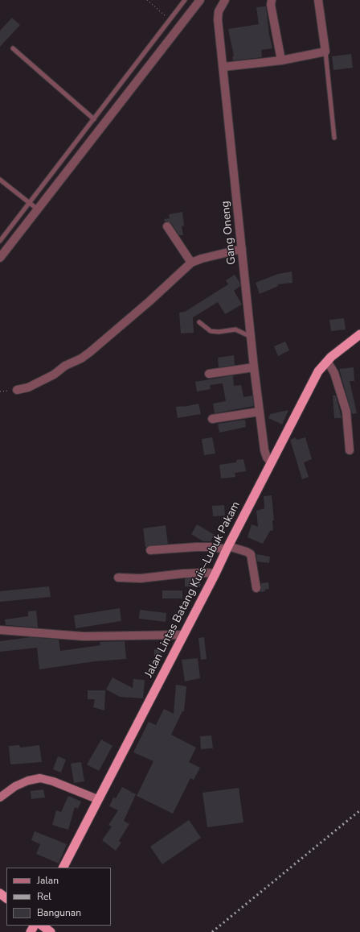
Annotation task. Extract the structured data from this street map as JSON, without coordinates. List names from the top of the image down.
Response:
{
  "streets": {
    "highway": ["Jalan Lintas Batang Kuis–Lubuk Pakam"],
    "street": ["Gang Oneng"]
  },
  "crossings": [
    ["Gang Oneng", "Jalan Lintas Batang Kuis–Lubuk Pakam"]
  ],
  "legend": ["Jalan", "Rel", "Bangunan"]
}
